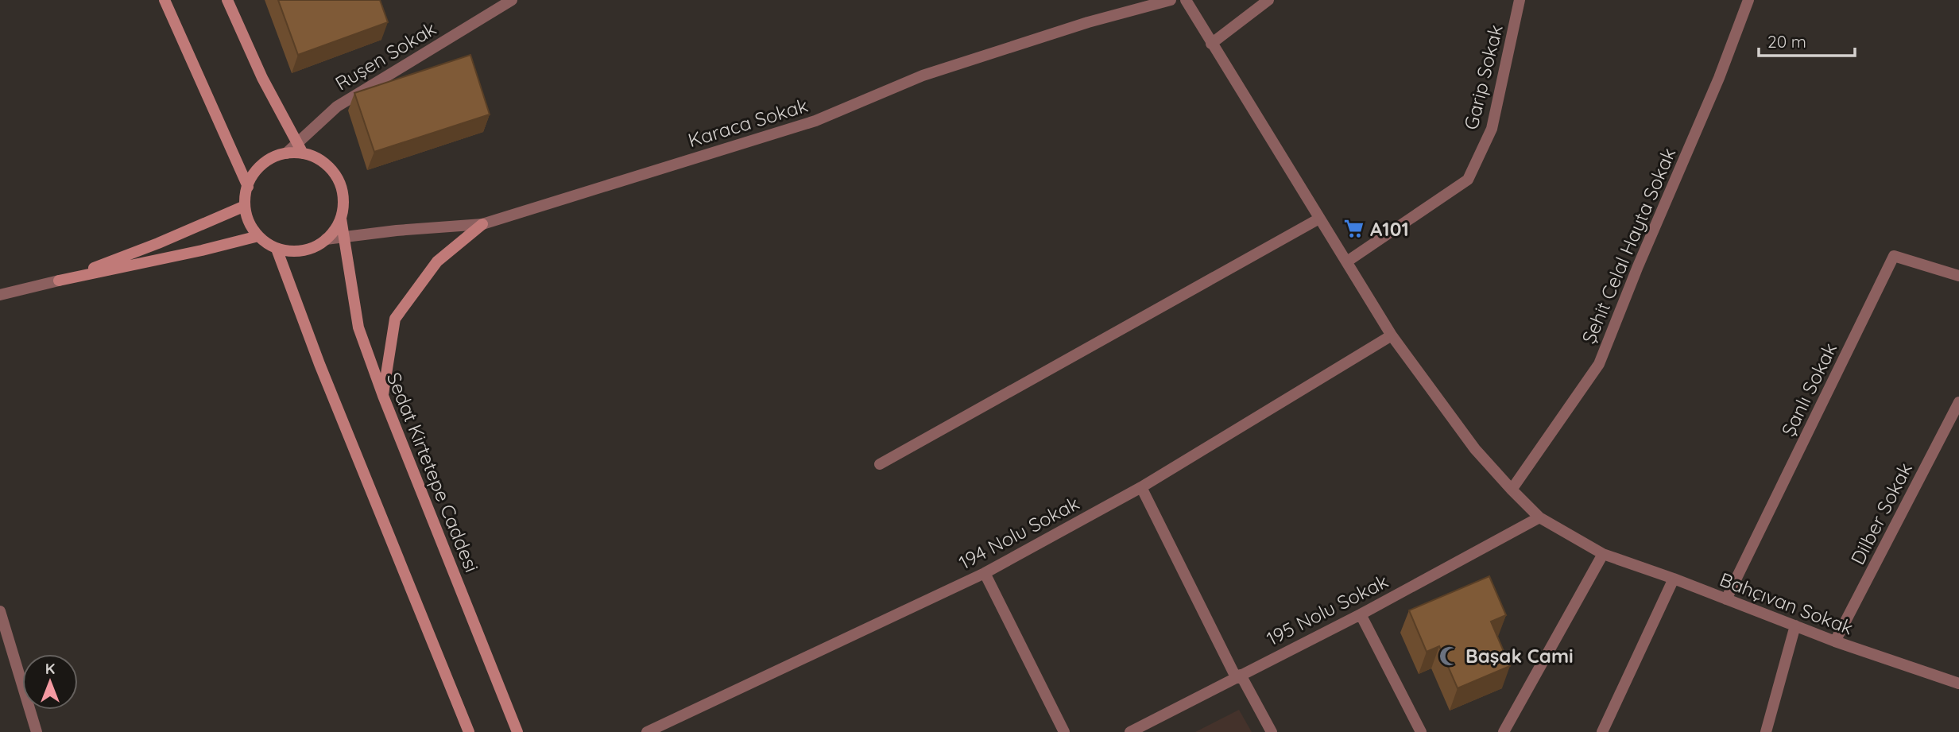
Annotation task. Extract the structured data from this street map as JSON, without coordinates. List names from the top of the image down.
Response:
{
  "streets": {
    "main road": ["Sedat Kirtetepe Caddesi"],
    "street": [
      "Ruşen Sokak",
      "Garip Sokak",
      "Karaca Sokak",
      "Şehit Celal Hayta Sokak",
      "Şanlı Sokak",
      "Dilber Sokak",
      "194 Nolu Sokak",
      "Bahçıvan Sokak",
      "195 Nolu Sokak"
    ]
  },
  "crossings": [
    ["Ruşen Sokak", "Karaca Sokak"],
    ["Ruşen Sokak", "Sedat Kirtetepe Caddesi"],
    ["Garip Sokak", "Bahçıvan Sokak"],
    ["Karaca Sokak", "Sedat Kirtetepe Caddesi"],
    ["Şehit Celal Hayta Sokak", "Bahçıvan Sokak"],
    ["Şanlı Sokak", "Bahçıvan Sokak"],
    ["Dilber Sokak", "Bahçıvan Sokak"],
    ["194 Nolu Sokak", "Bahçıvan Sokak"],
    ["Bahçıvan Sokak", "195 Nolu Sokak"]
  ],
  "places": {
    "supermarket": ["A101"],
    "mosque": ["Başak Cami"]
  },
  "scale_bar": "20 m",
  "north": "top"
}
